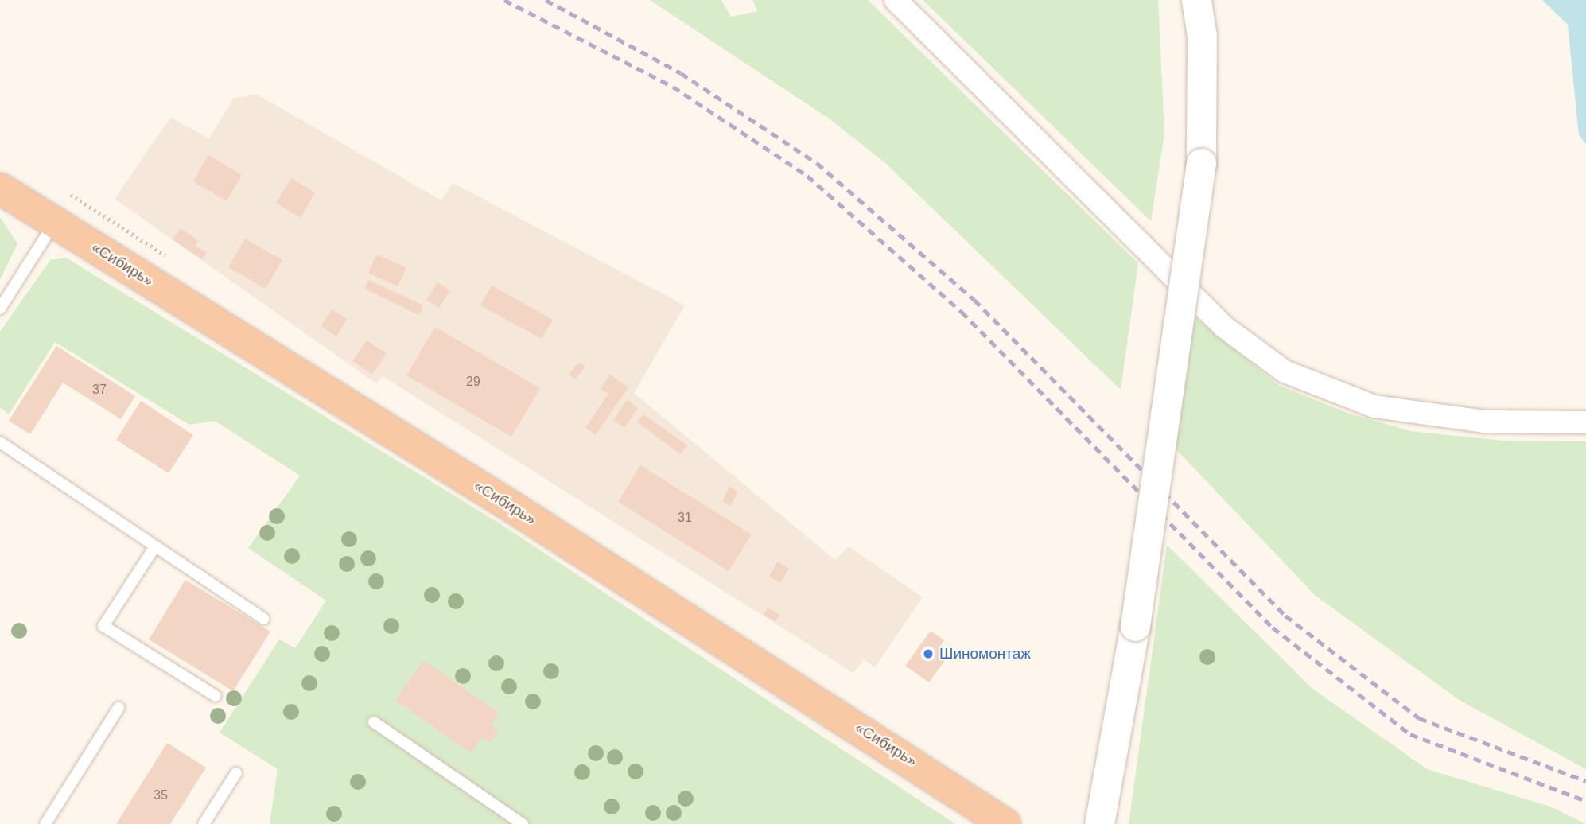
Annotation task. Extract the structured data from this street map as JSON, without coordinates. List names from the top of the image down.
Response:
{
  "streets": {
    "highway": ["«Сибирь»"]
  },
  "places": ["Шиномонтаж"],
  "house_numbers": [
    "29",
    "37",
    "31",
    "35"
  ]
}
